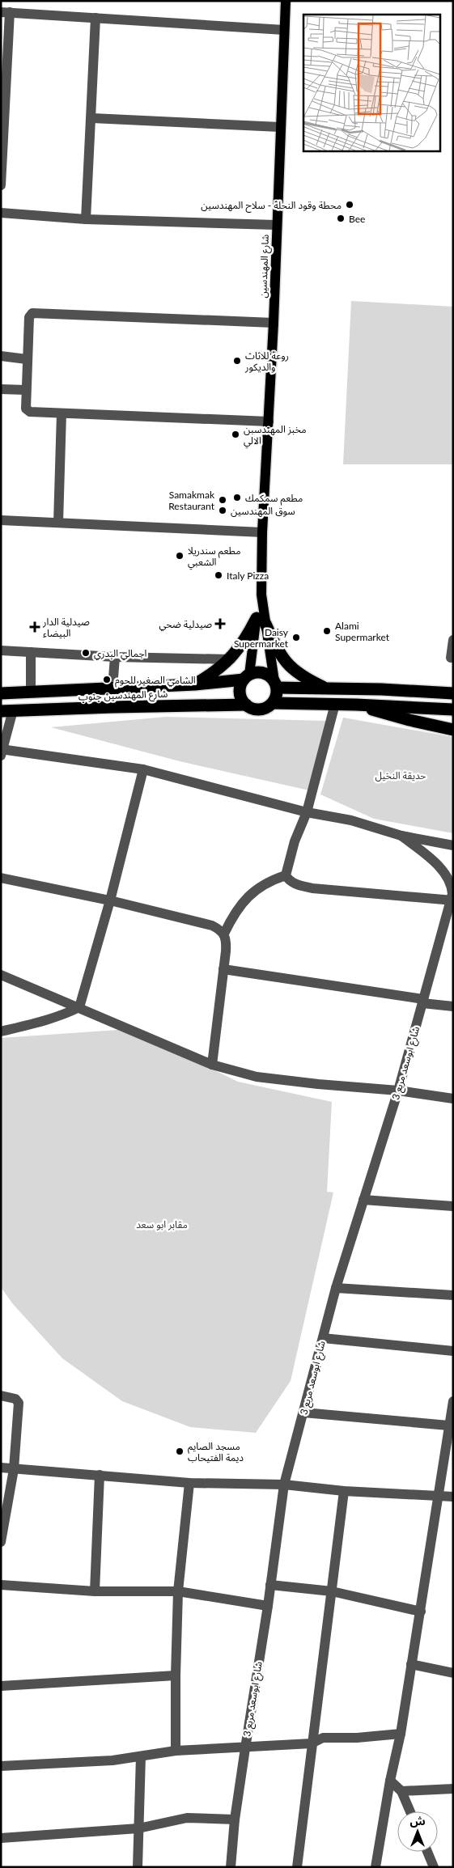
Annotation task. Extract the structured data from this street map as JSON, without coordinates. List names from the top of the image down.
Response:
{
  "streets": {
    "highway": ["شارع المهندسين جنوب"],
    "main road": ["شارع المهندسين"],
    "street": ["شارع ابوسعد مربع 3"]
  },
  "parks": ["حديقة النخيل", "مقابر ابو سعد"],
  "places": {
    "other": [
      "محطة وقود النحلة - سلاح المهندسين",
      "Bee",
      "روعة للاثاث والديكور",
      "مخبز المهندسبن الالي",
      "مطعم سمكمك",
      "Samakmak Restaurant",
      "سوق المهندسين",
      "مطعم سندريلا الشعبي",
      "Italy Pizza",
      "Alami Supermarket",
      "Daisy Supermarket",
      "اجمالي البدري",
      "الشامي الصغير للحوم",
      "مسجد الصايم ديمة الفتيحاب"
    ],
    "health": ["صيدلية ضحي", "صيدلية الدار البيضاء"]
  },
  "north": "top"
}
